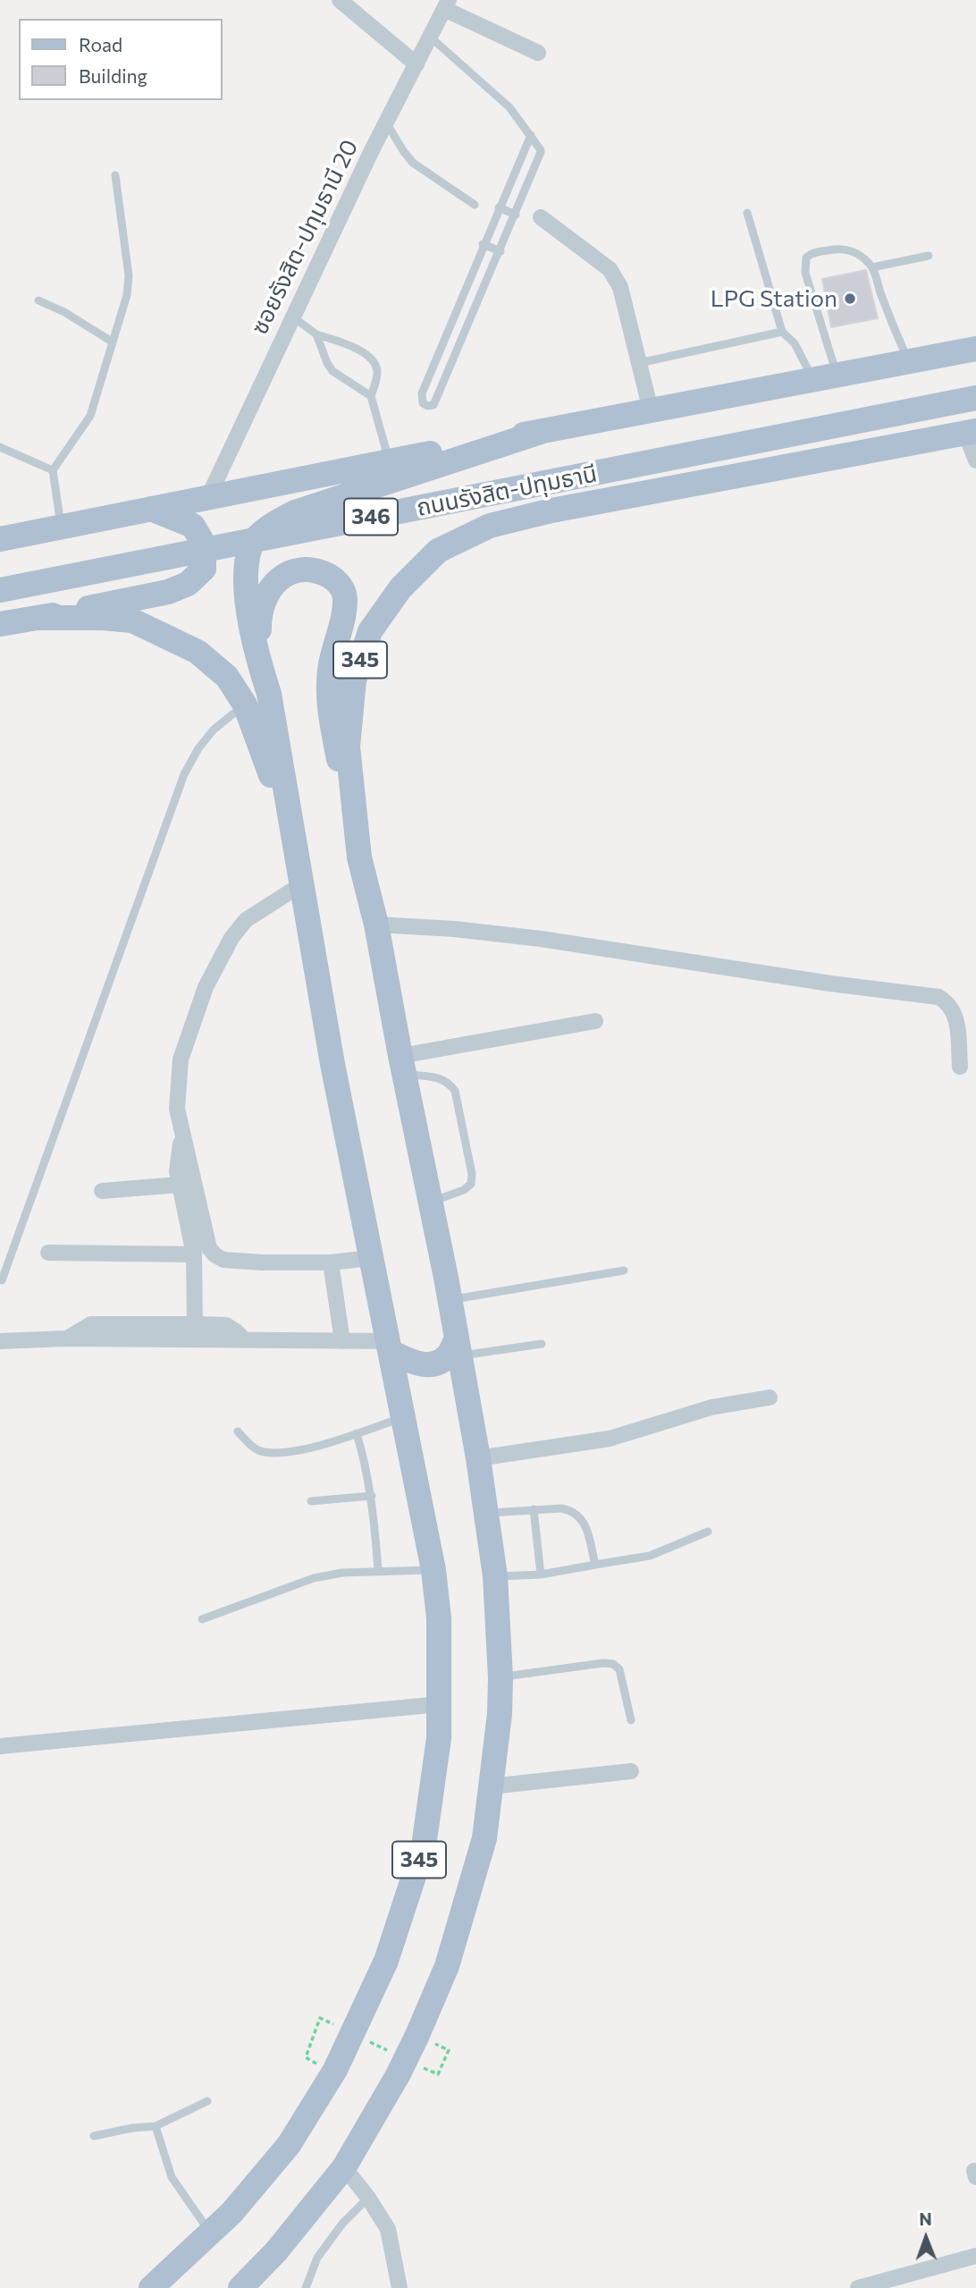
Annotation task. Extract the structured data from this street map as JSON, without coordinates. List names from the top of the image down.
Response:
{
  "streets": {
    "main road": ["ถนนรังสิต-ปทุมธานี", "346", "345"],
    "street": ["ซอยรังสิต-ปทุมธานี 20"]
  },
  "crossings": [
    ["ซอยรังสิต-ปทุมธานี 20", "346"],
    ["346", "345"]
  ],
  "places": ["LPG Station"],
  "legend": ["Road", "Building"],
  "north": "top"
}
